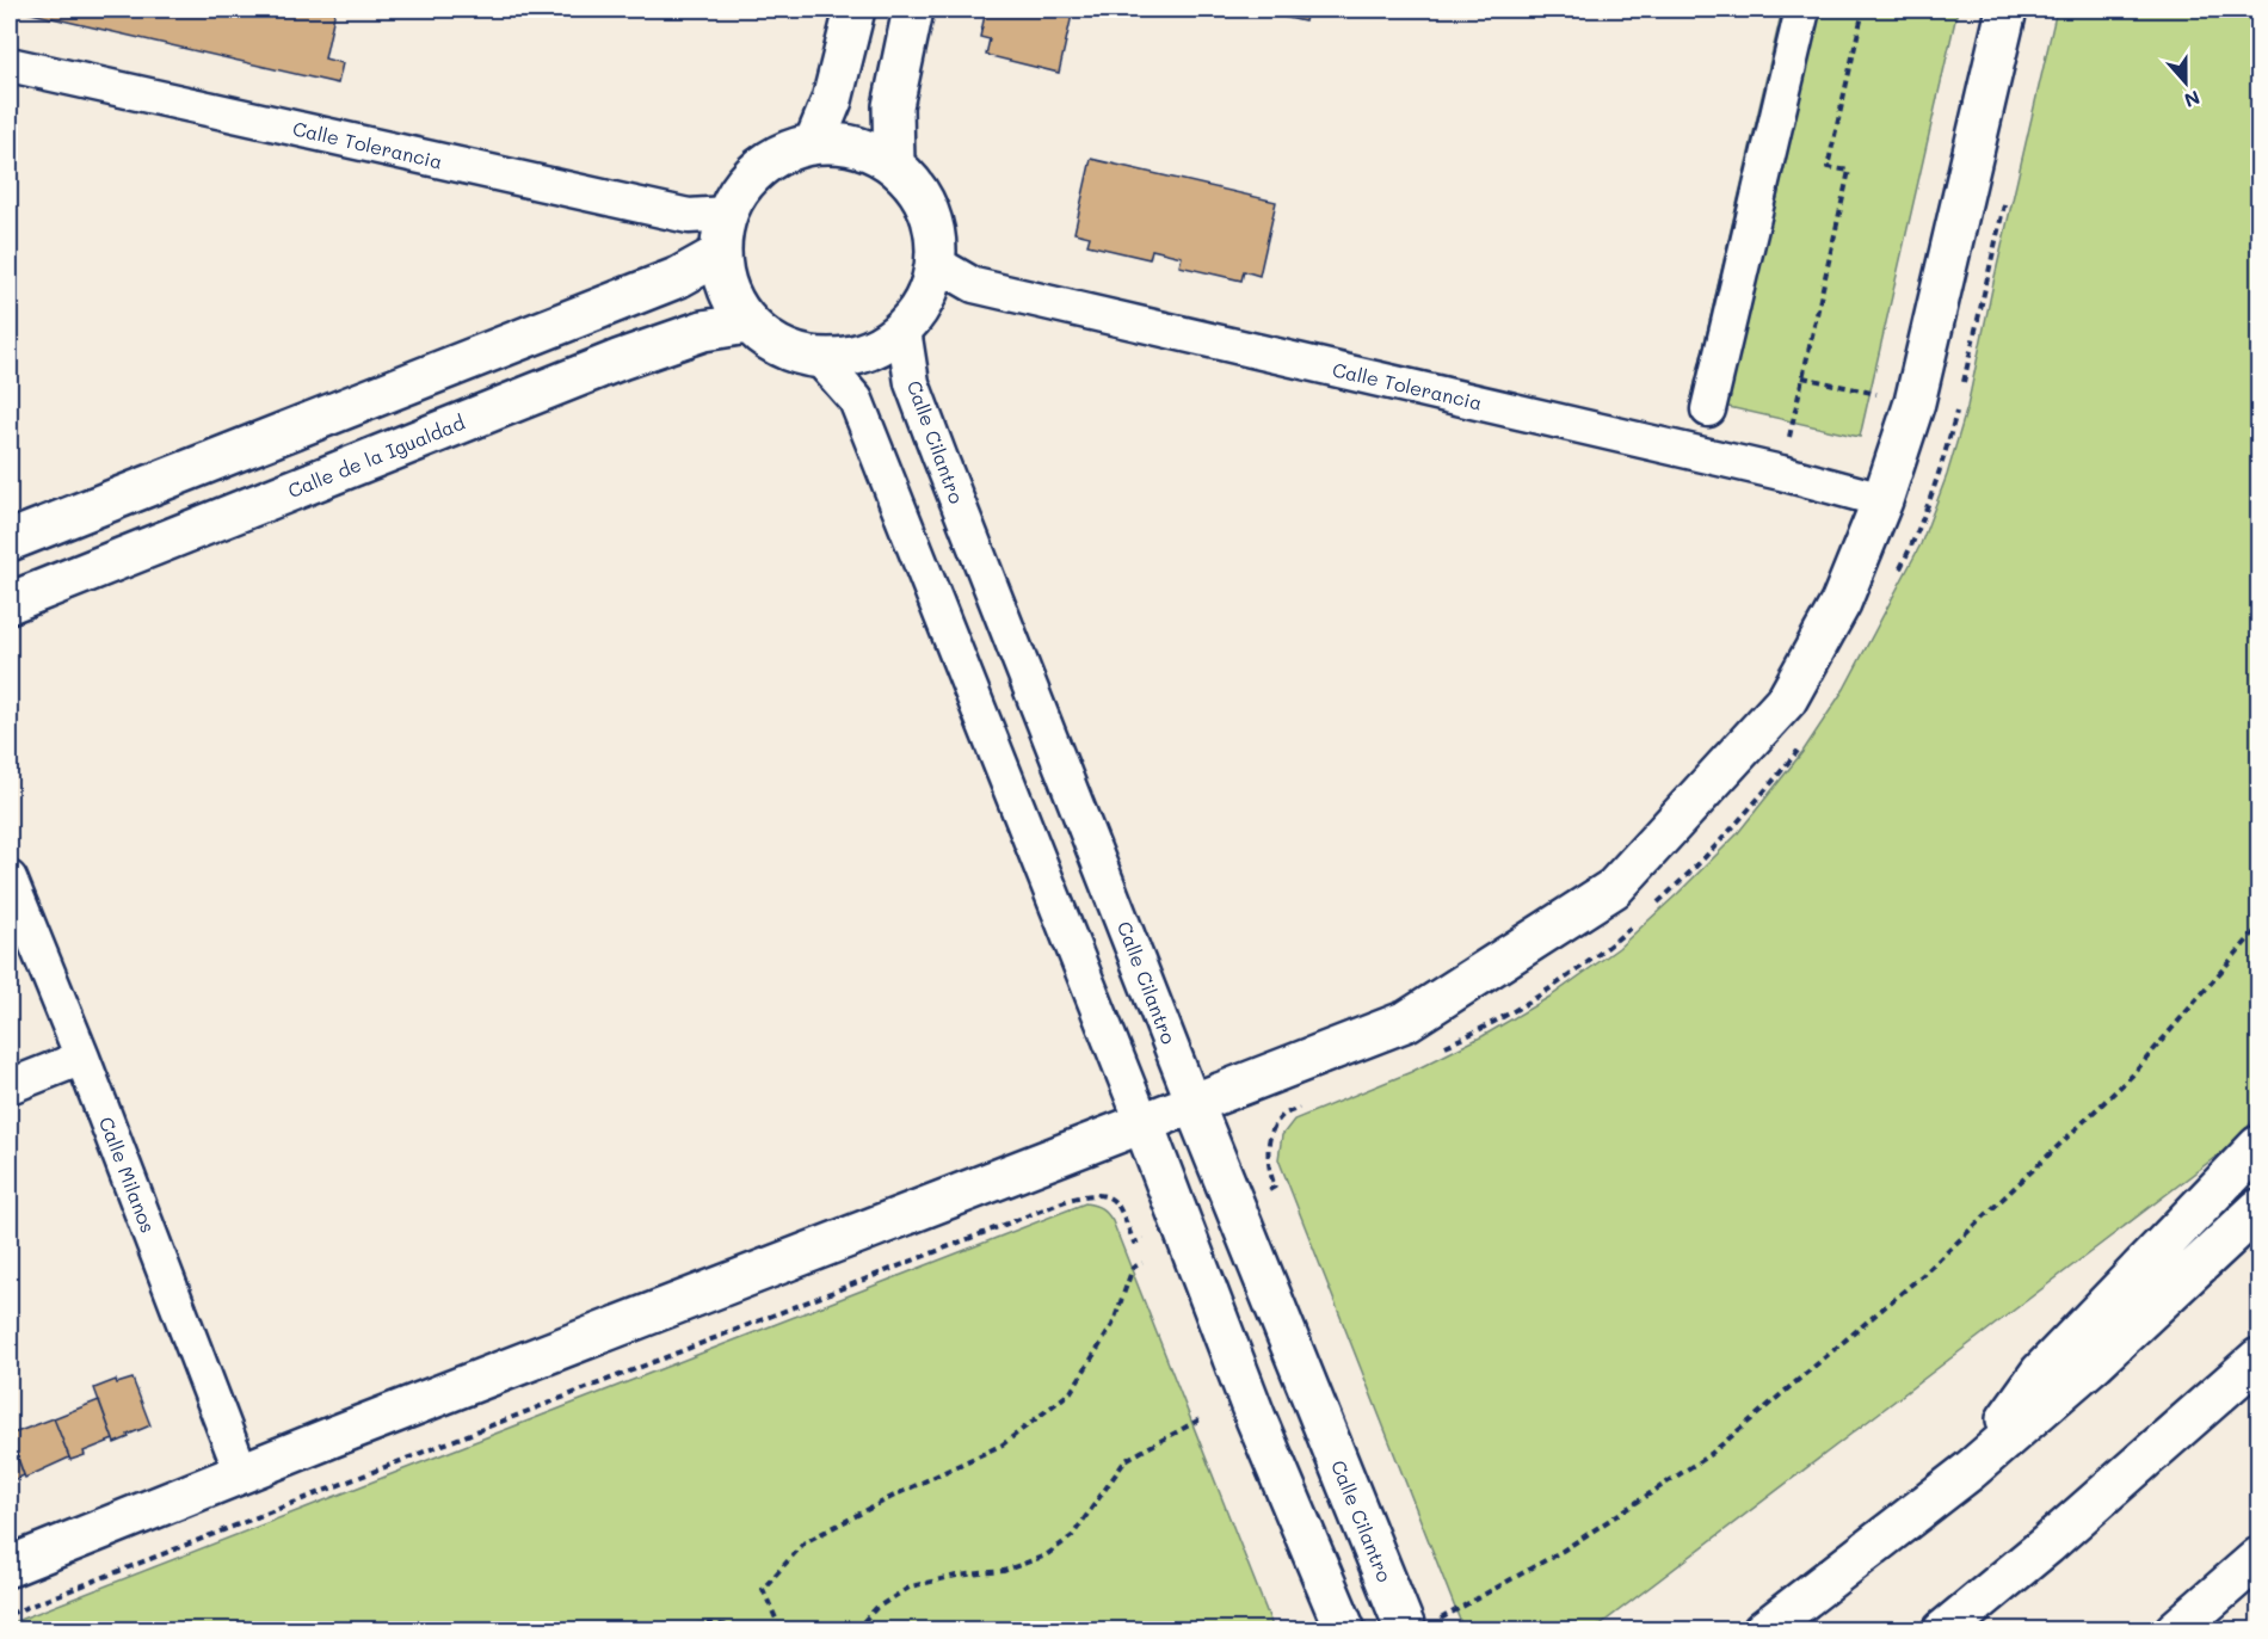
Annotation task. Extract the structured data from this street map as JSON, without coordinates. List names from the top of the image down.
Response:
{
  "streets": {
    "main road": ["Calle Cilantro", "Calle de la Igualdad"],
    "street": ["Calle Tolerancia", "Calle Milanos"]
  },
  "crossings": [
    ["Calle Tolerancia", "Calle Cilantro"],
    ["Calle Tolerancia", "Calle de la Igualdad"],
    ["Calle Cilantro", "Calle de la Igualdad"]
  ],
  "north": "bottom"
}
